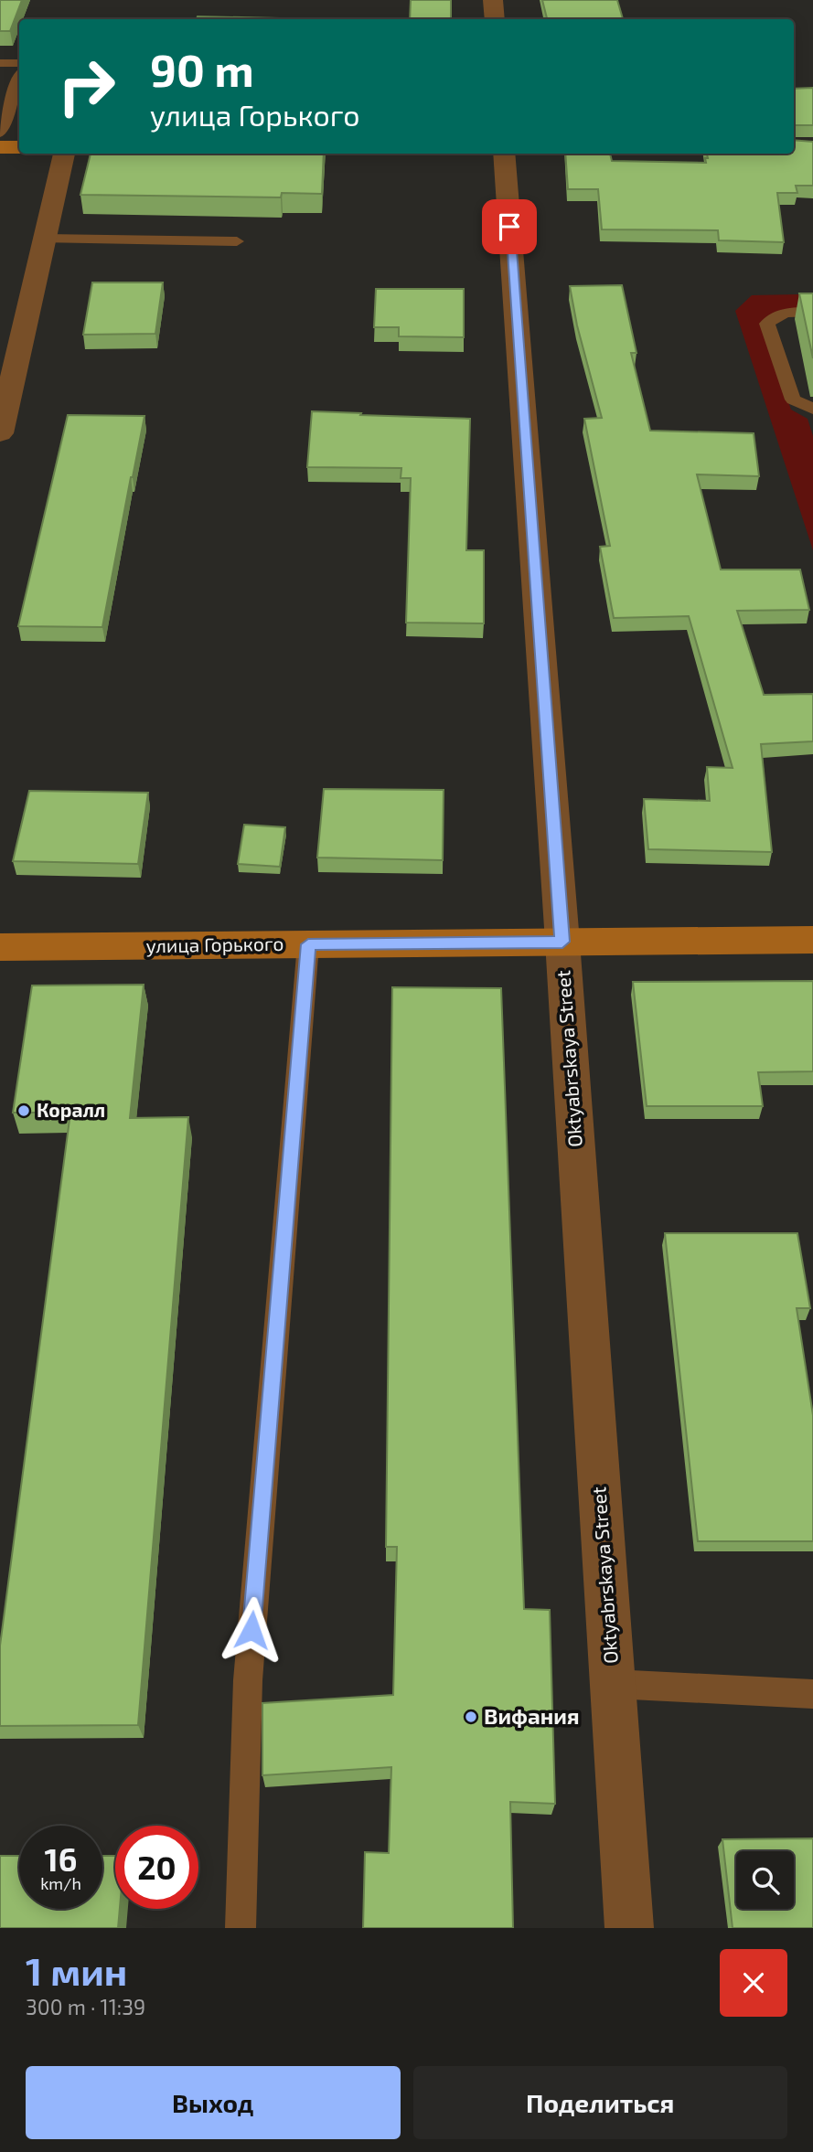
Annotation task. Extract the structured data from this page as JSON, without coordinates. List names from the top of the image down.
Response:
{
  "streets": {
    "street": ["улица Горького", "Oktyabrskaya Street"]
  },
  "crossings": [
    ["улица Горького", "Oktyabrskaya Street"]
  ],
  "places": ["Коралл", "Вифания"],
  "page": {
    "turn": ["90 m", "улица Горького"],
    "speed": "16 km/h",
    "limit": "20",
    "heading": ["1 мин", "300 m · 11:39"],
    "buttons": ["Выход", "Поделиться"]
  }
}
